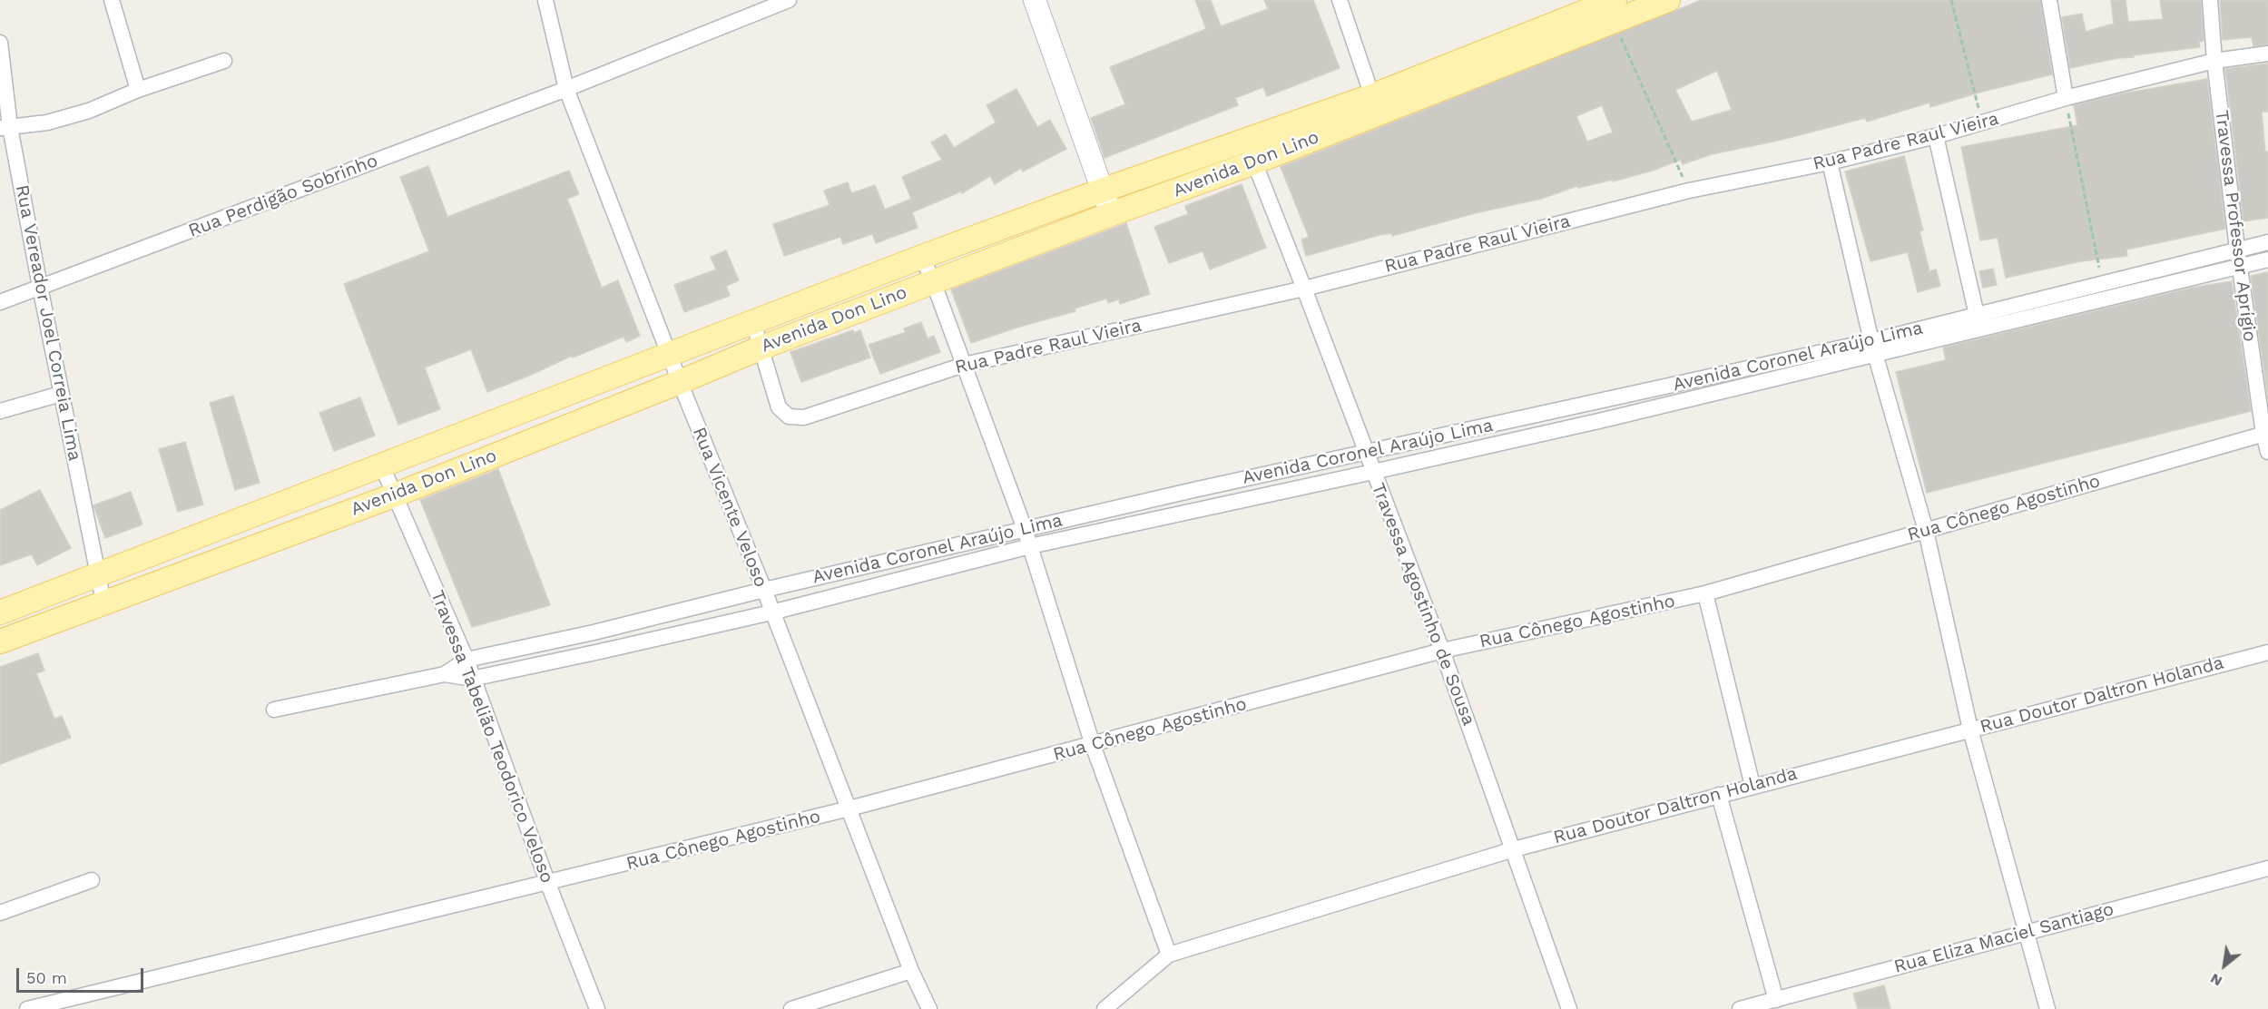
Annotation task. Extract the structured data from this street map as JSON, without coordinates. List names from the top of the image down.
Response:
{
  "streets": {
    "main road": ["Avenida Don Lino"],
    "street": [
      "Rua Padre Raul Vieira",
      "Rua Perdigão Sobrinho",
      "Travessa Professor Aprígio",
      "Rua Vereador Joel Correia Lima",
      "Avenida Coronel Araújo Lima",
      "Rua Vicente Veloso",
      "Rua Cônego Agostinho",
      "Travessa Agostinho de Sousa",
      "Rua Doutor Daltron Holanda",
      "Travessa Tabelião Teodorico Veloso",
      "Rua Eliza Maciel Santiago"
    ]
  },
  "crossings": [
    ["Rua Padre Raul Vieira", "Avenida Don Lino"],
    ["Rua Padre Raul Vieira", "Travessa Professor Aprígio"],
    ["Rua Padre Raul Vieira", "Travessa Agostinho de Sousa"],
    ["Avenida Don Lino", "Rua Vereador Joel Correia Lima"],
    ["Avenida Don Lino", "Rua Vicente Veloso"],
    ["Avenida Don Lino", "Travessa Agostinho de Sousa"],
    ["Avenida Don Lino", "Travessa Tabelião Teodorico Veloso"],
    ["Rua Perdigão Sobrinho", "Rua Vereador Joel Correia Lima"],
    ["Rua Perdigão Sobrinho", "Rua Vicente Veloso"],
    ["Travessa Professor Aprígio", "Avenida Coronel Araújo Lima"],
    ["Travessa Professor Aprígio", "Rua Cônego Agostinho"],
    ["Avenida Coronel Araújo Lima", "Rua Vicente Veloso"],
    ["Avenida Coronel Araújo Lima", "Travessa Agostinho de Sousa"],
    ["Avenida Coronel Araújo Lima", "Travessa Tabelião Teodorico Veloso"],
    ["Rua Vicente Veloso", "Rua Cônego Agostinho"],
    ["Rua Cônego Agostinho", "Travessa Agostinho de Sousa"],
    ["Rua Cônego Agostinho", "Travessa Tabelião Teodorico Veloso"],
    ["Travessa Agostinho de Sousa", "Rua Doutor Daltron Holanda"]
  ],
  "scale_bar": "50 m",
  "north": "bottom left"
}
